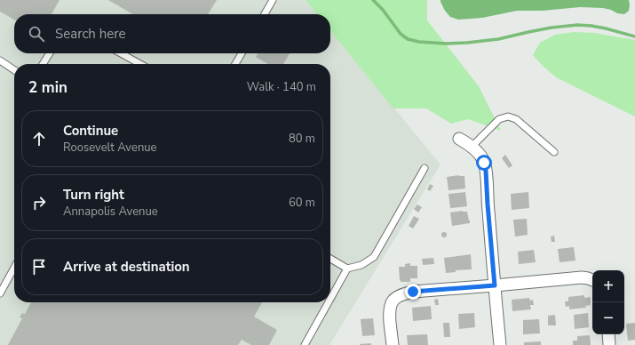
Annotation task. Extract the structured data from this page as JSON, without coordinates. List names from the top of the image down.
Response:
{
  "page": {
    "search": "Search here",
    "heading": ["2 min", "Walk · 140 m"],
    "list": [
      ["Continue", "Roosevelt Avenue", "80 m"],
      ["Turn right", "Annapolis Avenue", "60 m"],
      "Arrive at destination"
    ],
    "map_buttons": ["+", "−"]
  }
}
